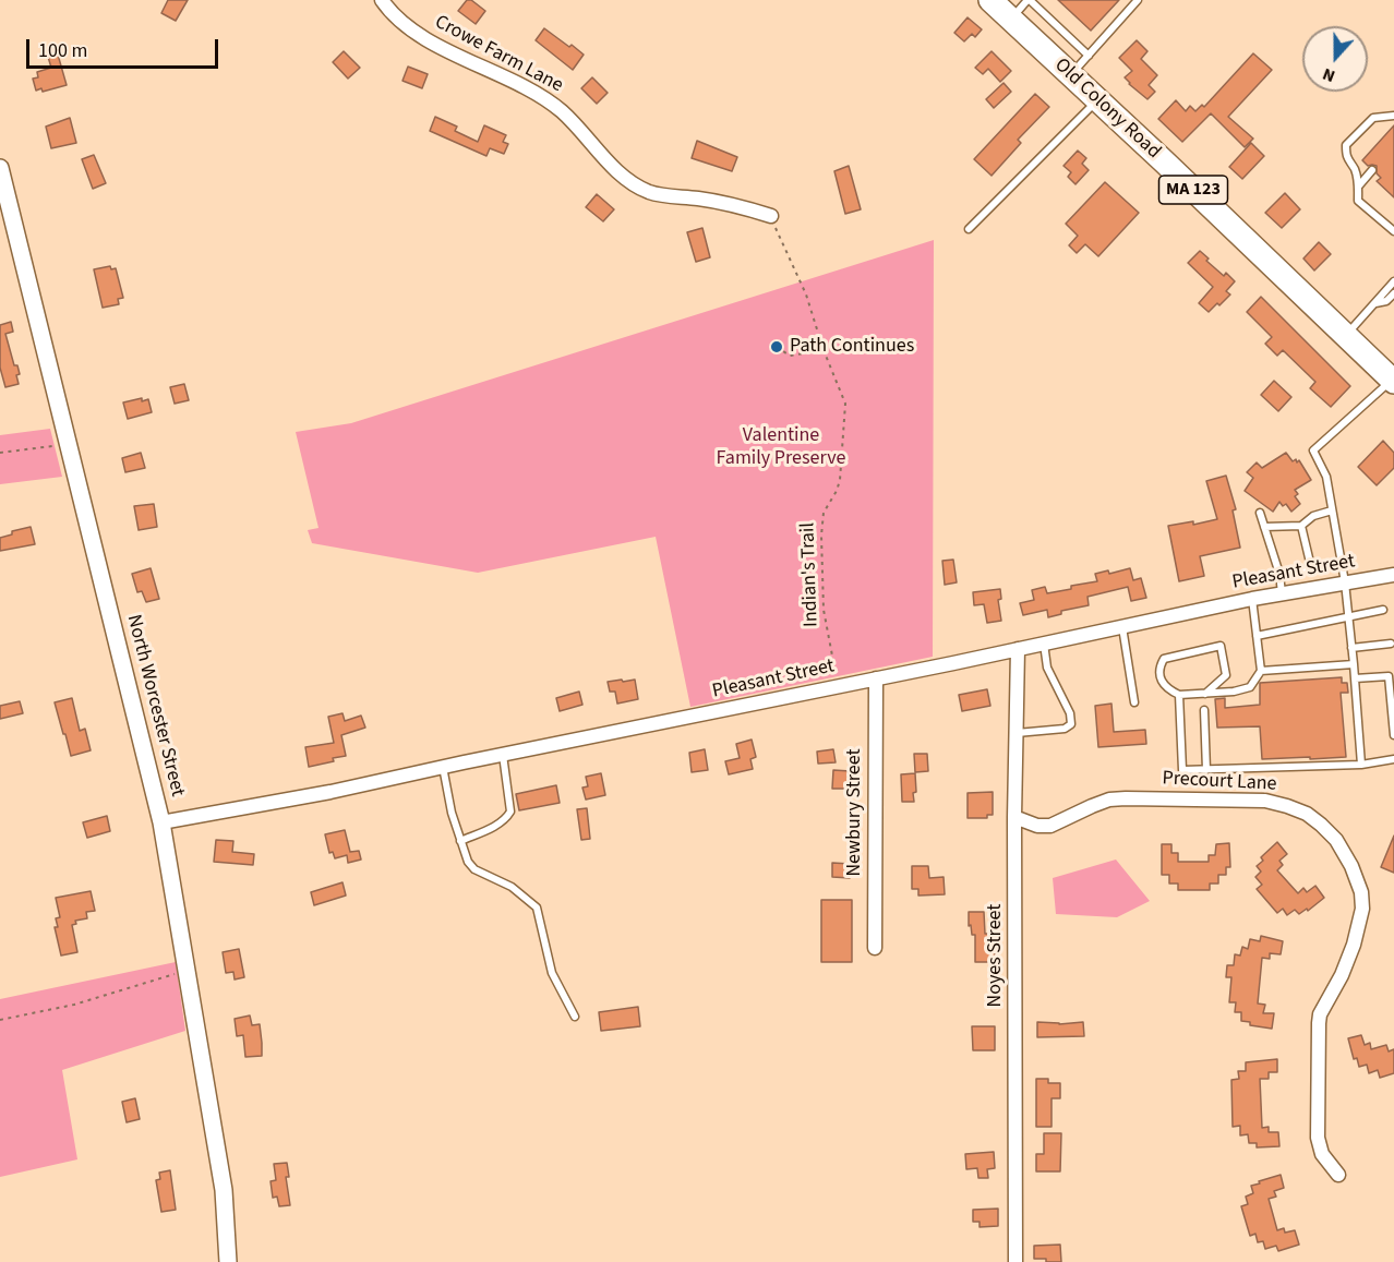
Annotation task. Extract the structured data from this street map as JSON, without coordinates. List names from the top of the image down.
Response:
{
  "streets": {
    "highway": ["Old Colony Road", "MA 123"],
    "street": [
      "Crowe Farm Lane",
      "Pleasant Street",
      "North Worcester Street",
      "Precourt Lane",
      "Newbury Street",
      "Noyes Street"
    ],
    "path": ["Indian's Trail"]
  },
  "crossings": [
    ["Crowe Farm Lane", "Indian's Trail"],
    ["Pleasant Street", "North Worcester Street"],
    ["Pleasant Street", "Newbury Street"],
    ["Pleasant Street", "Noyes Street"],
    ["Precourt Lane", "Noyes Street"]
  ],
  "parks": ["Valentine Family Preserve"],
  "places": ["Path Continues"],
  "scale_bar": "100 m",
  "north": "bottom"
}
